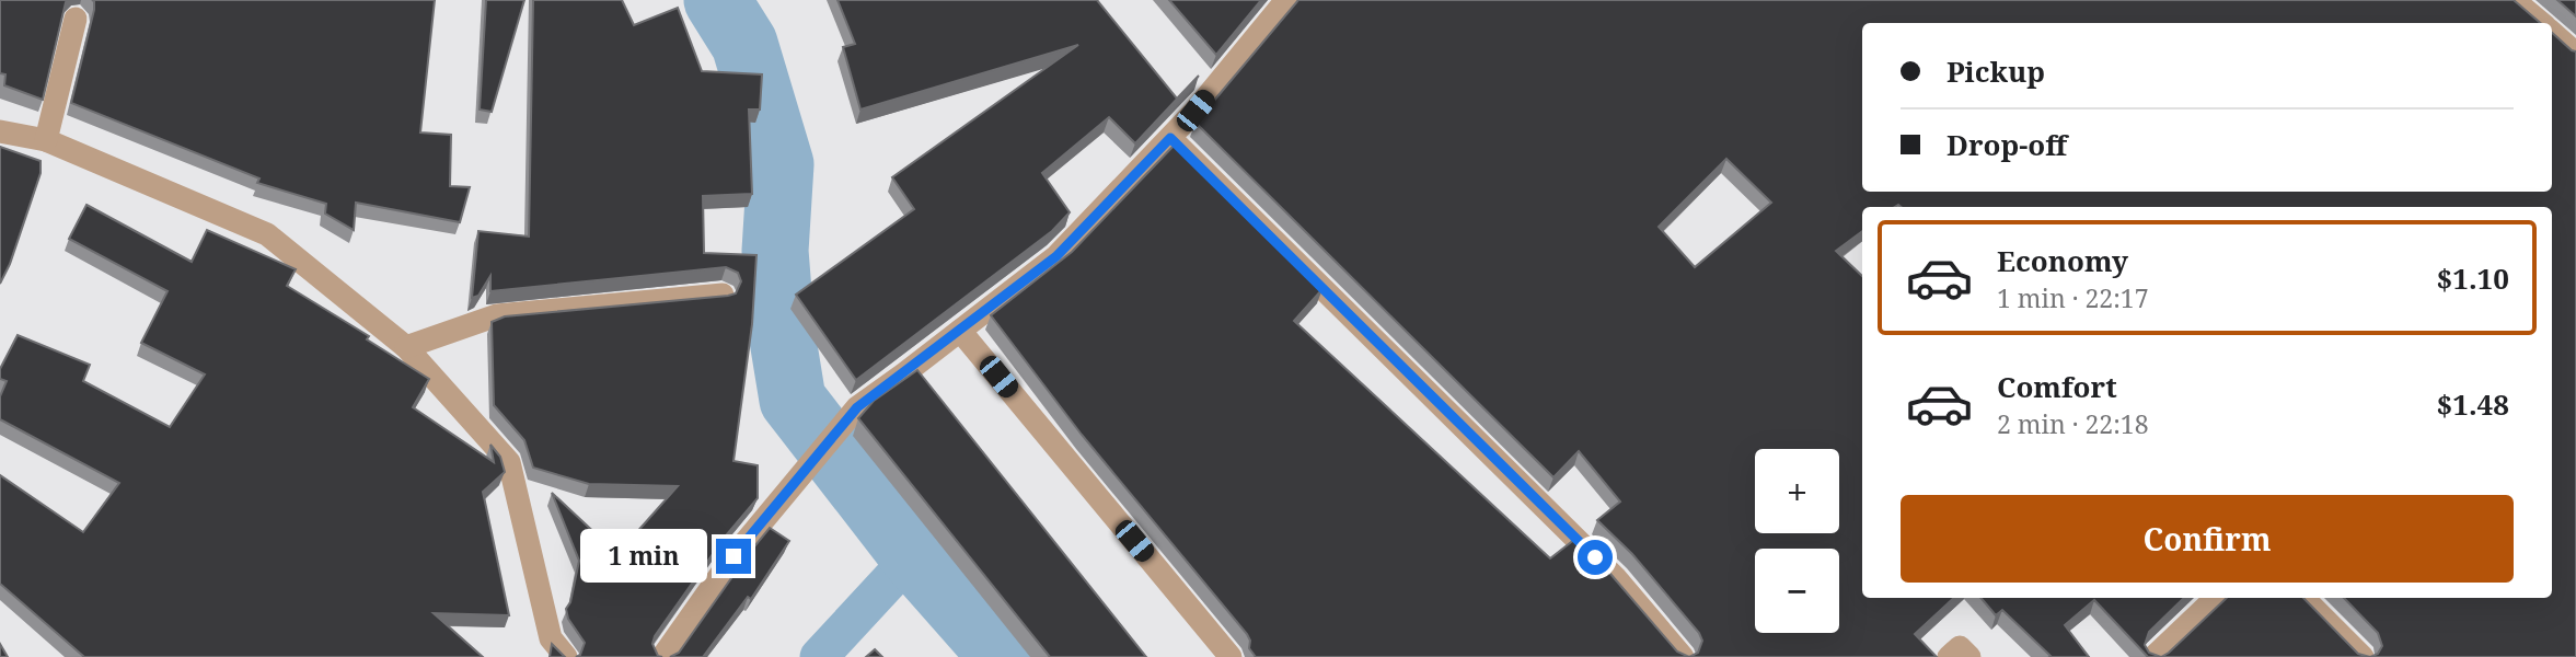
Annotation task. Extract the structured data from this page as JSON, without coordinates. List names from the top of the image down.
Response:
{
  "page": {
    "banner": ["Pickup", "Drop-off"],
    "list": [
      {
        "name": "Economy",
        "note": "1 min · 22:17",
        "value": "$1.10"
      },
      {
        "name": "Comfort",
        "note": "2 min · 22:18",
        "value": "$1.48"
      }
    ],
    "map_buttons": ["+", "−"],
    "buttons": "Confirm",
    "bubble": "1 min"
  }
}
